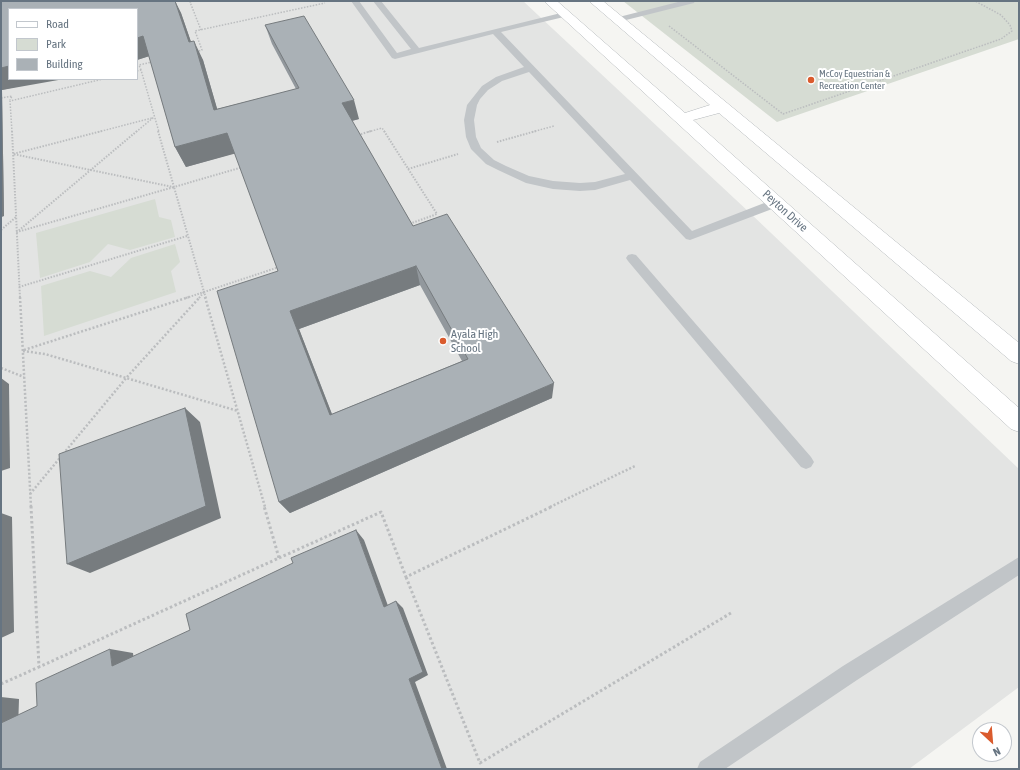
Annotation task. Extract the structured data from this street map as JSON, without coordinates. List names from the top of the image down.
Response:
{
  "streets": {
    "main road": ["Peyton Drive"]
  },
  "places": ["McCoy Equestrian & Recreation Center", "Ayala High School"],
  "legend": ["Road", "Park", "Building"],
  "north": "bottom right"
}
